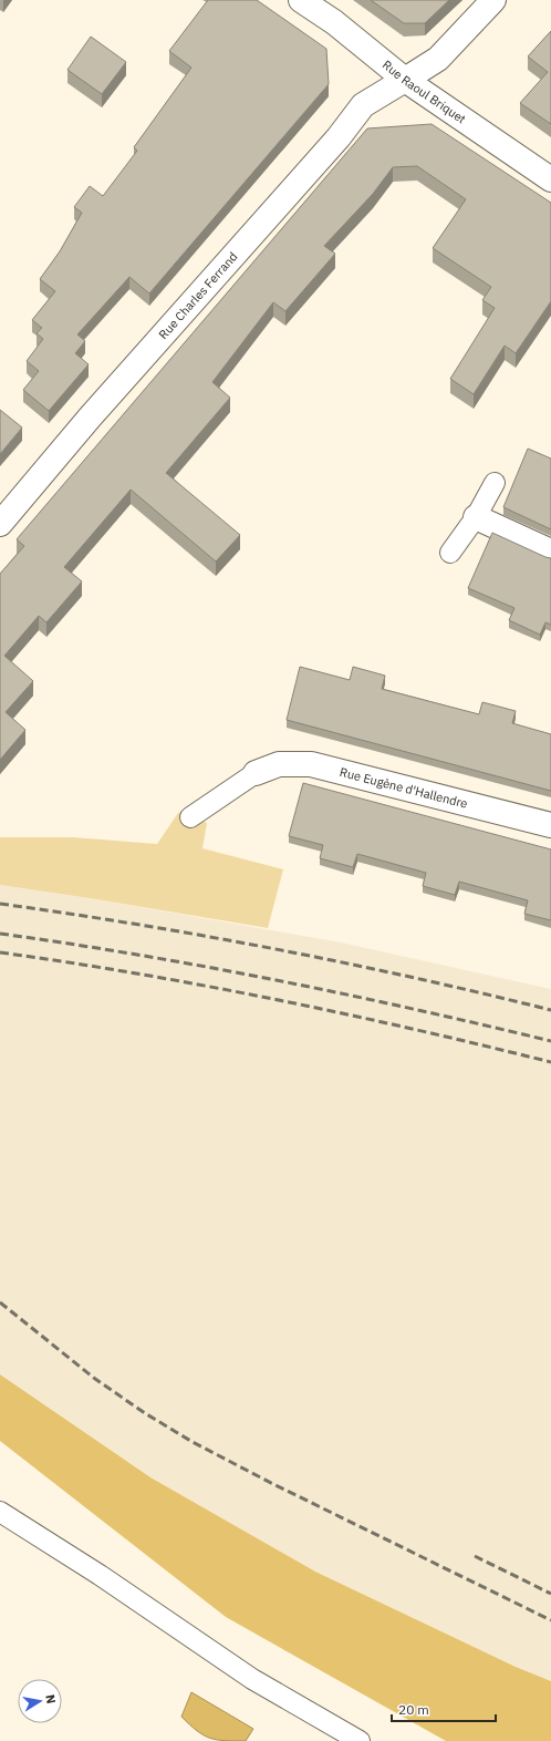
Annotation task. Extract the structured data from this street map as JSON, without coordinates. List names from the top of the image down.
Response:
{
  "streets": {
    "street": ["Rue Raoul Briquet", "Rue Charles Ferrand", "Rue Eugène d'Hallendre"]
  },
  "crossings": [
    ["Rue Raoul Briquet", "Rue Charles Ferrand"]
  ],
  "scale_bar": "20 m",
  "north": "right"
}
